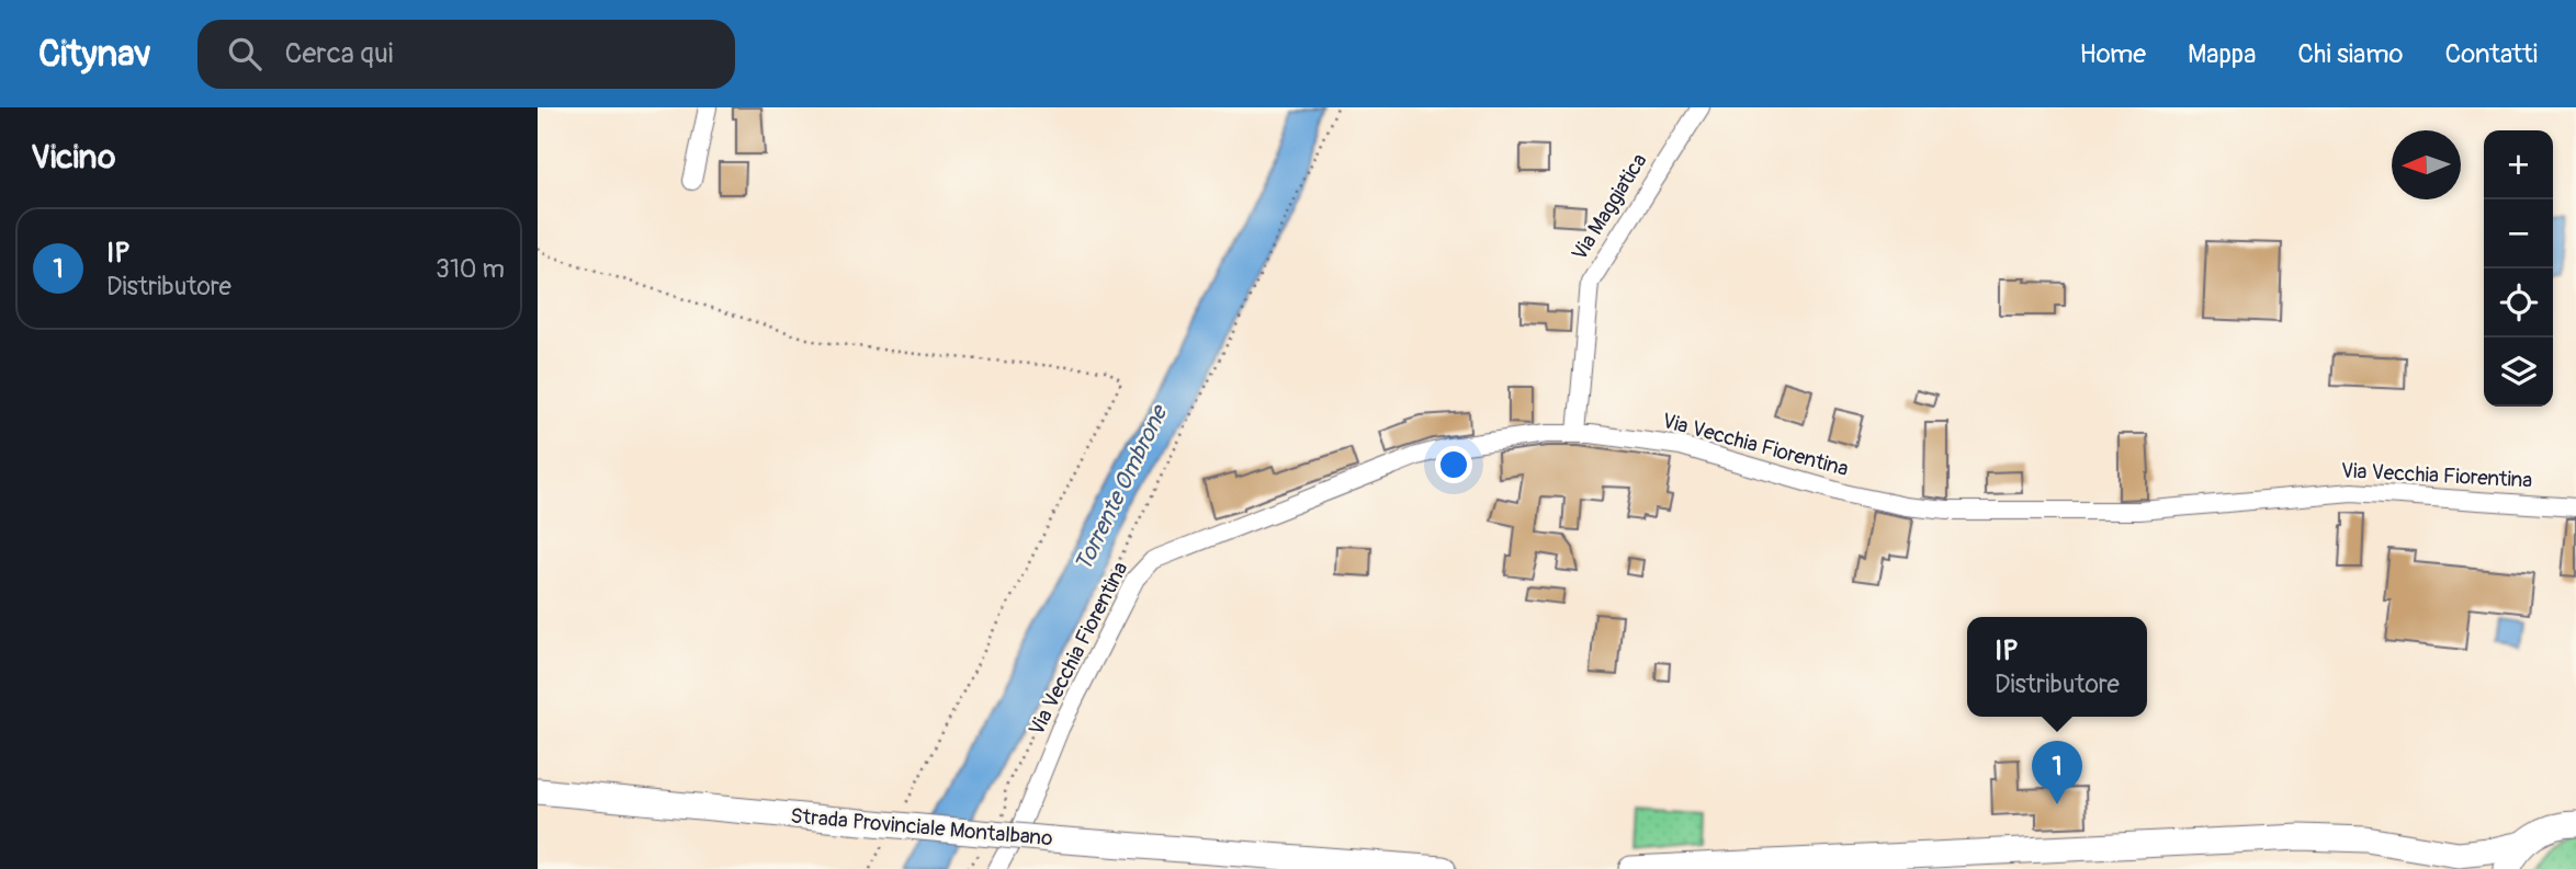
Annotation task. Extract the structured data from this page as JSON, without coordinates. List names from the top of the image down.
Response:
{
  "streets": {
    "main road": ["Strada Provinciale Montalbano"],
    "street": ["Via Maggiatica", "Via Vecchia Fiorentina"]
  },
  "crossings": [
    ["Via Maggiatica", "Via Vecchia Fiorentina"]
  ],
  "water": ["Torrente Ombrone"],
  "north": "left",
  "page": {
    "header": "Citynav",
    "search": "Cerca qui",
    "nav": [
      "Home",
      "Mappa",
      "Chi siamo",
      "Contatti"
    ],
    "heading": "Vicino",
    "map_buttons": ["+", "−"],
    "list": [
      {
        "mark": "1",
        "name": "IP",
        "note": "Distributore",
        "value": "310 m"
      }
    ],
    "popup": ["IP", "Distributore"],
    "pins": "1"
  }
}
